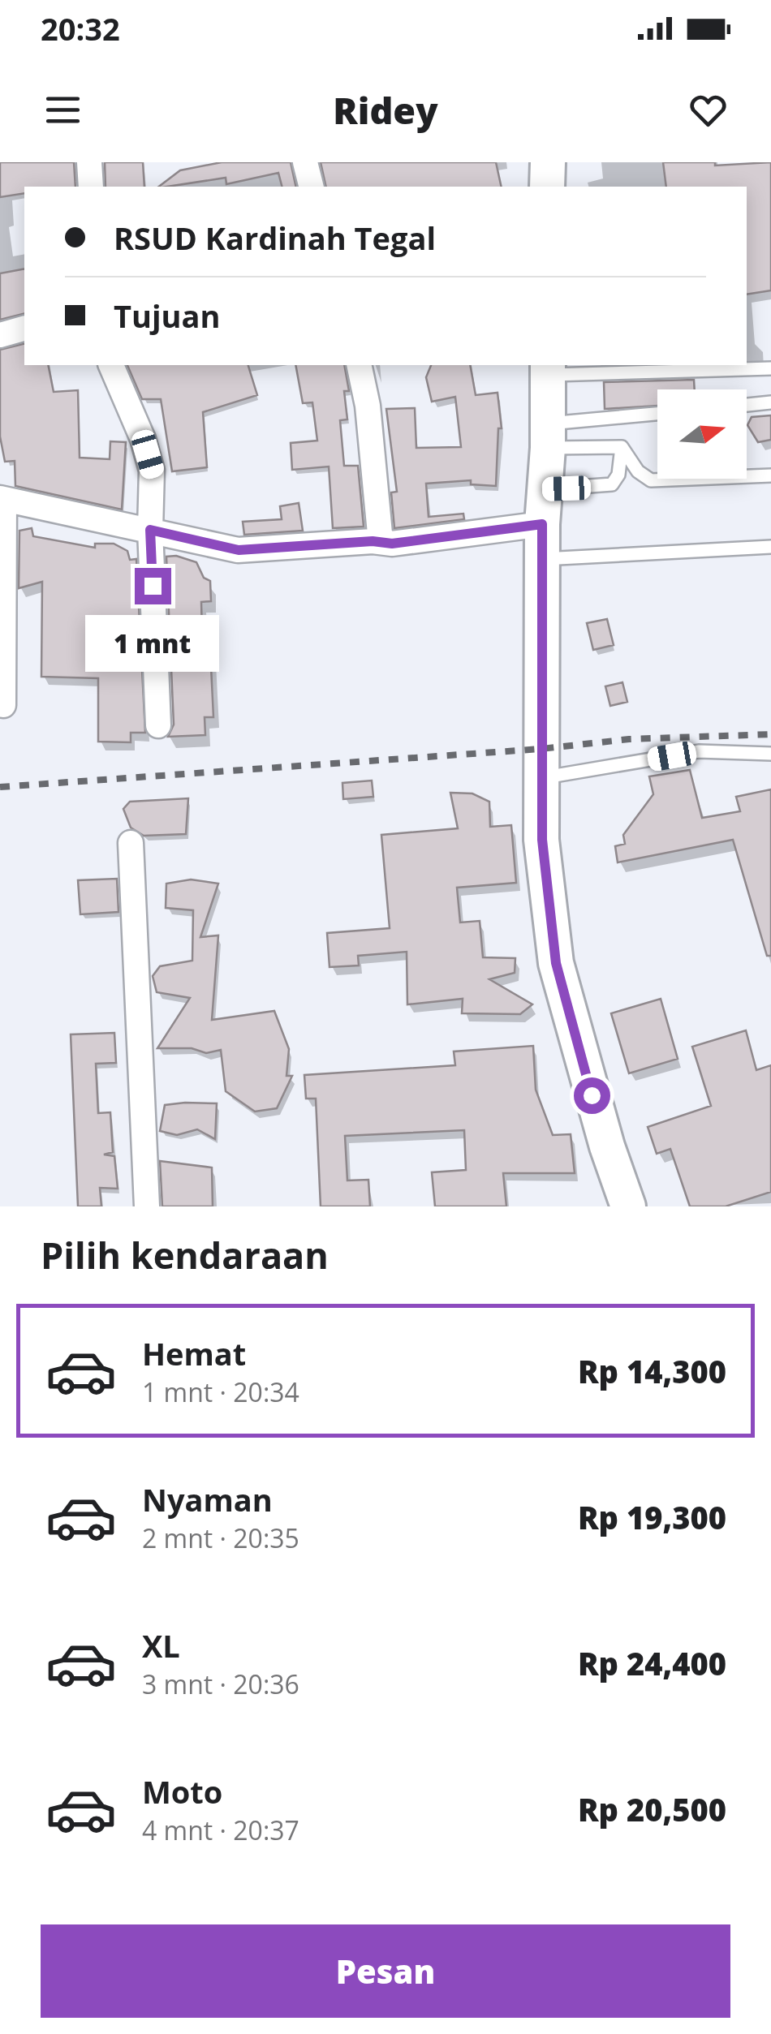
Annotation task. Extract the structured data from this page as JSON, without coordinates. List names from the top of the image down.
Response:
{
  "north": "right",
  "page": {
    "status": "20:32",
    "header": "Ridey",
    "banner": ["RSUD Kardinah Tegal", "Tujuan"],
    "bubble": "1 mnt",
    "heading": "Pilih kendaraan",
    "list": [
      {
        "name": "Hemat",
        "note": "1 mnt · 20:34",
        "value": "Rp 14,300"
      },
      {
        "name": "Nyaman",
        "note": "2 mnt · 20:35",
        "value": "Rp 19,300"
      },
      {
        "name": "XL",
        "note": "3 mnt · 20:36",
        "value": "Rp 24,400"
      },
      {
        "name": "Moto",
        "note": "4 mnt · 20:37",
        "value": "Rp 20,500"
      }
    ],
    "buttons": "Pesan"
  }
}
